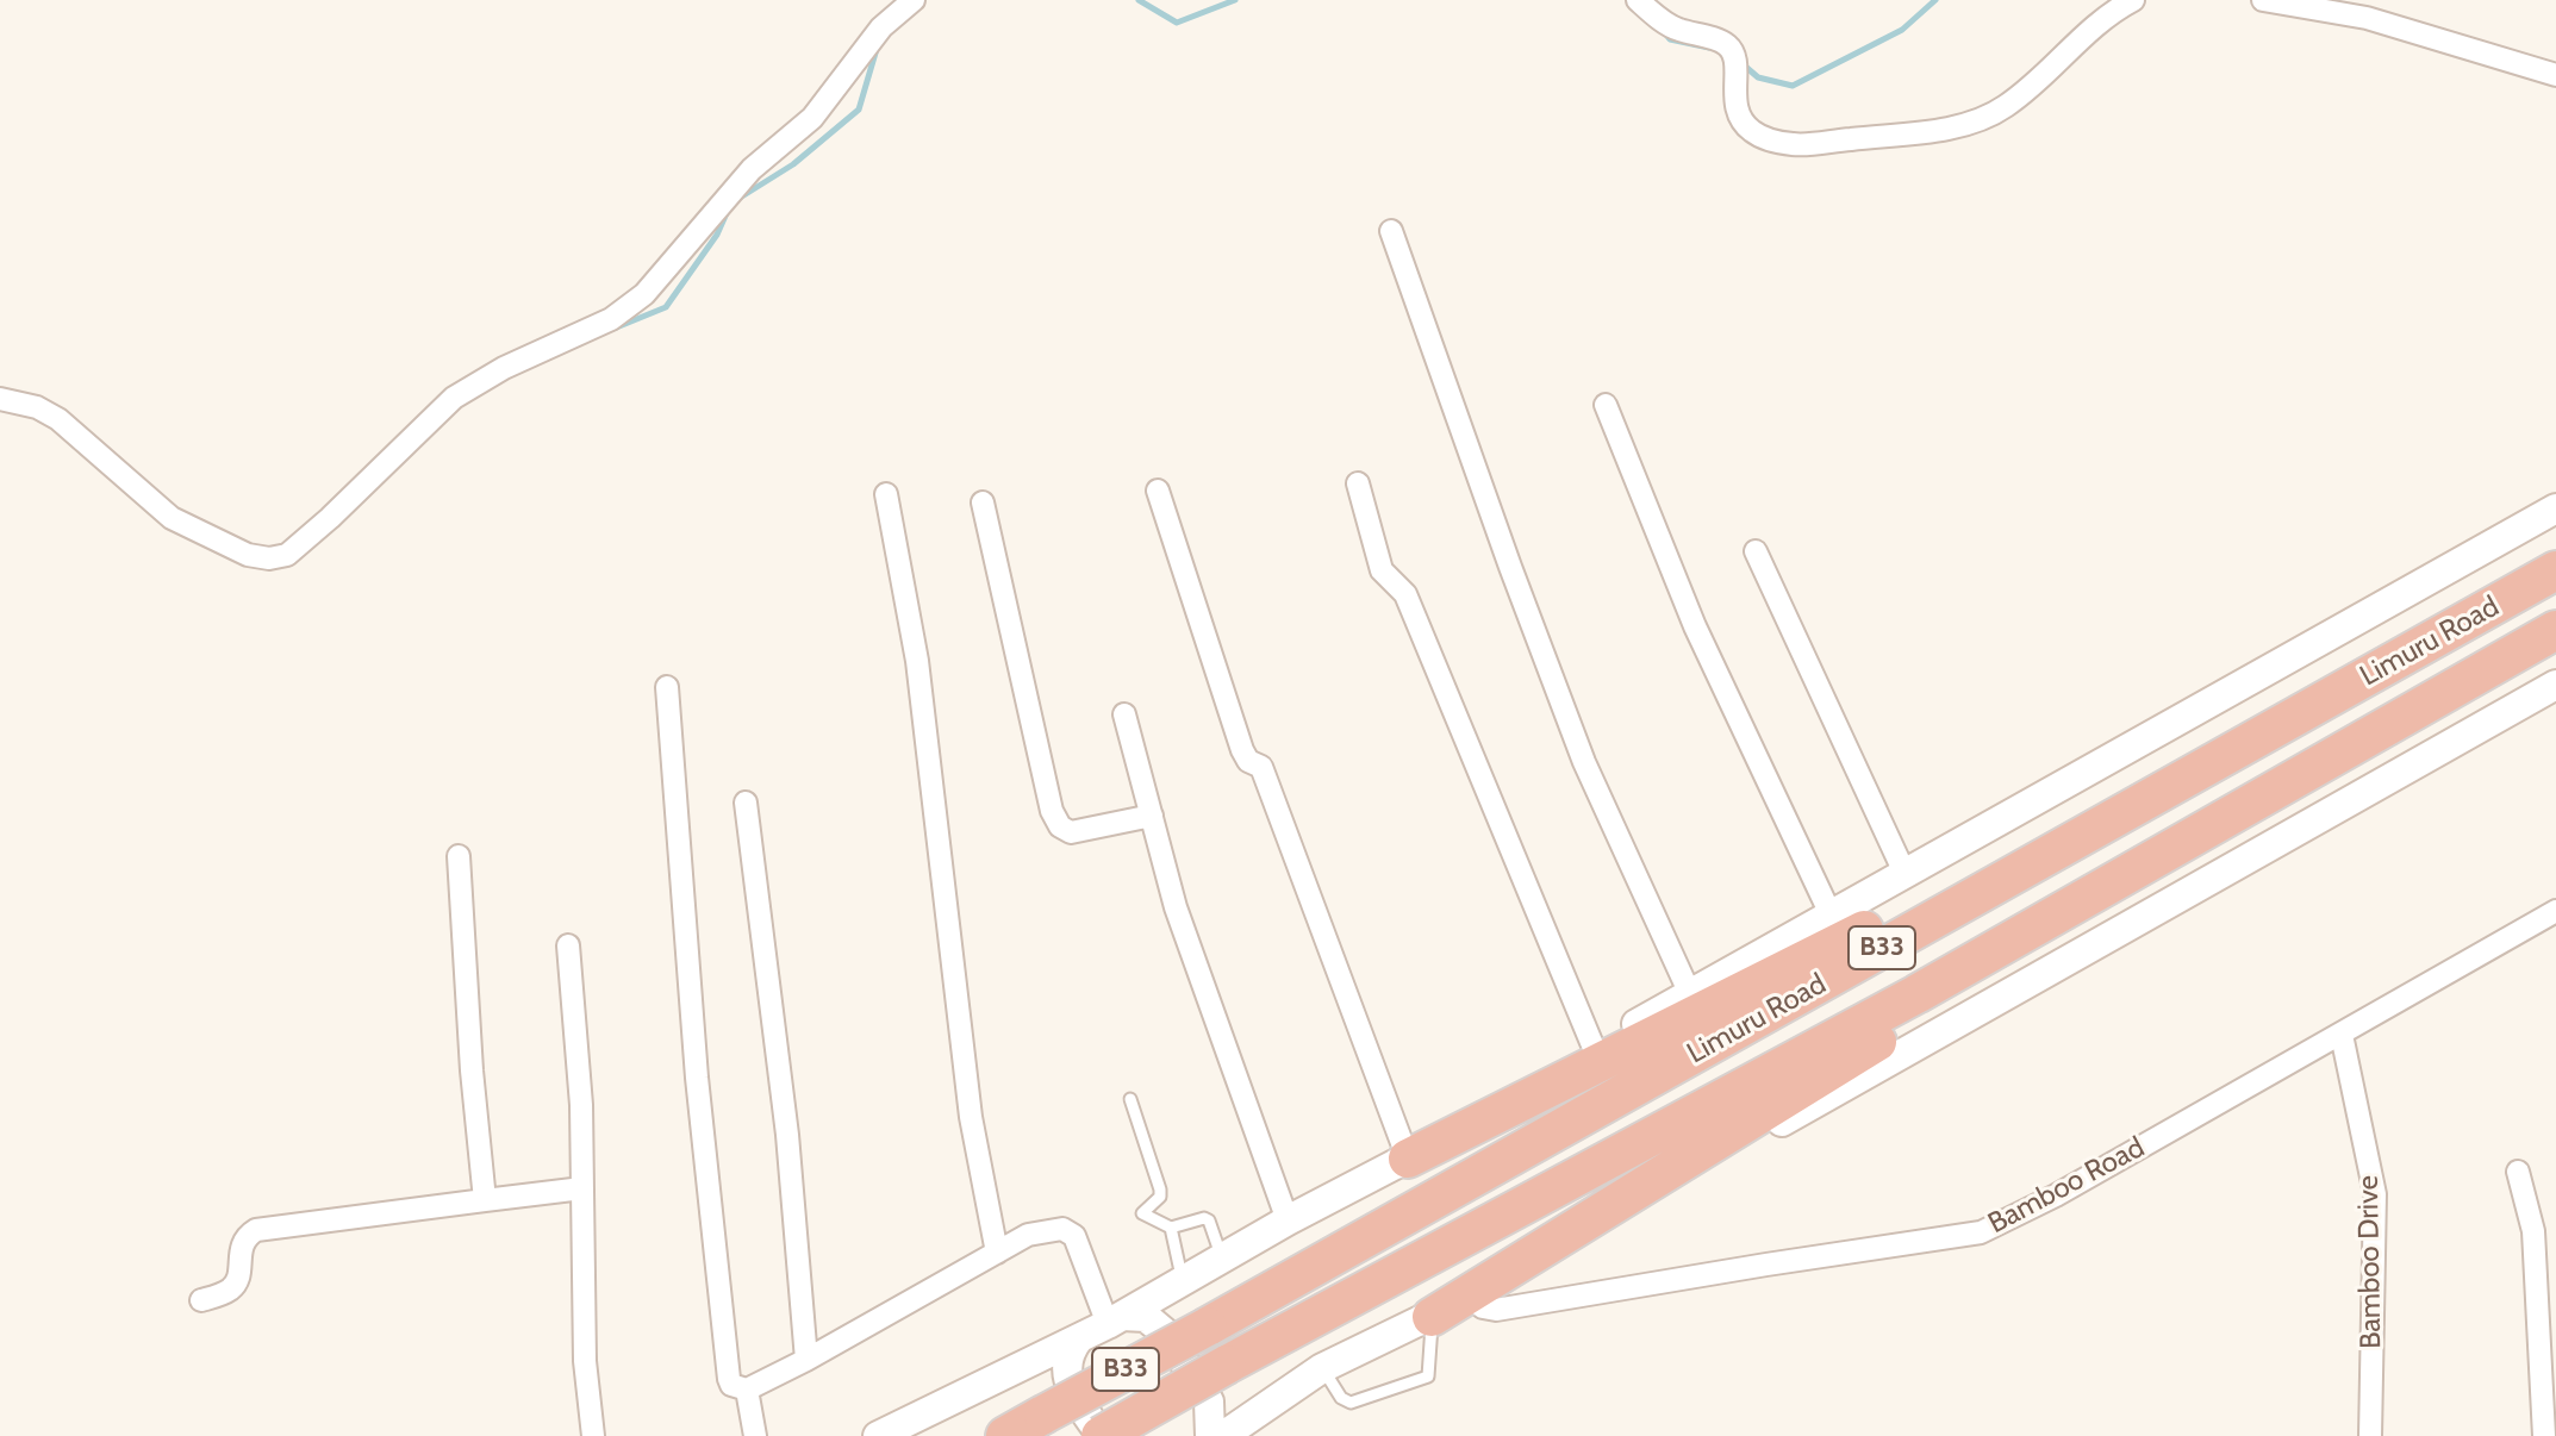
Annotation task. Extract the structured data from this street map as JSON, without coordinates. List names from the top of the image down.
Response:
{
  "streets": {
    "highway": ["Limuru Road", "B33"],
    "street": ["Bamboo Road", "Bamboo Drive"]
  },
  "crossings": [
    ["Bamboo Road", "Bamboo Drive"]
  ]
}
